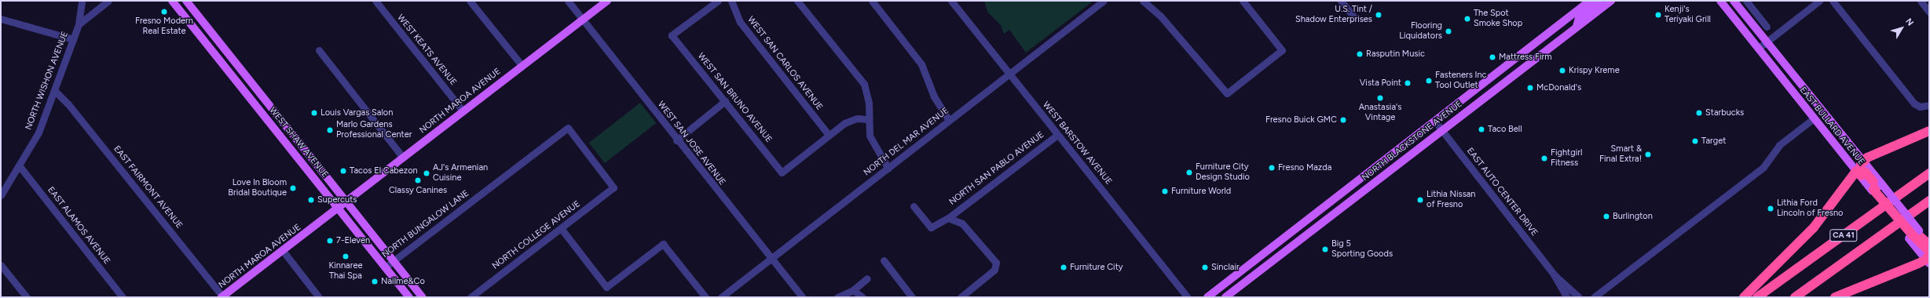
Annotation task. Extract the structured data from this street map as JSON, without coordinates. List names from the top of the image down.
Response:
{
  "streets": {
    "highway": ["CA 41"],
    "main road": [
      "NORTH MAROA AVENUE",
      "EAST BULLARD AVENUE",
      "NORTH BLACKSTONE AVENUE",
      "WEST SHAW AVENUE"
    ],
    "street": [
      "WEST KEATS AVENUE",
      "WEST SAN CARLOS AVENUE",
      "NORTH WISHON AVENUE",
      "WEST SAN BRUNO AVENUE",
      "NORTH DEL MAR AVENUE",
      "WEST SAN JOSE AVENUE",
      "WEST BARSTOW AVENUE",
      "NORTH SAN PABLO AVENUE",
      "EAST FAIRMONT AVENUE",
      "EAST AUTO CENTER DRIVE",
      "NORTH BUNGALOW LANE",
      "EAST ALAMOS AVENUE",
      "NORTH COLLEGE AVENUE"
    ]
  },
  "crossings": [
    ["WEST KEATS AVENUE", "NORTH MAROA AVENUE"],
    ["WEST SAN CARLOS AVENUE", "WEST SAN BRUNO AVENUE"],
    ["NORTH WISHON AVENUE", "EAST FAIRMONT AVENUE"],
    ["NORTH WISHON AVENUE", "EAST ALAMOS AVENUE"],
    ["NORTH MAROA AVENUE", "WEST SHAW AVENUE"],
    ["NORTH MAROA AVENUE", "WEST SAN JOSE AVENUE"],
    ["NORTH MAROA AVENUE", "EAST FAIRMONT AVENUE"],
    ["NORTH BLACKSTONE AVENUE", "EAST AUTO CENTER DRIVE"],
    ["NORTH DEL MAR AVENUE", "WEST SAN JOSE AVENUE"],
    ["NORTH DEL MAR AVENUE", "WEST BARSTOW AVENUE"],
    ["WEST SHAW AVENUE", "NORTH BUNGALOW LANE"],
    ["WEST BARSTOW AVENUE", "NORTH SAN PABLO AVENUE"],
    ["NORTH BUNGALOW LANE", "NORTH COLLEGE AVENUE"]
  ],
  "places": [
    "Fresno Modern Real Estate",
    "U.S. Tint / Shadow Enterprises",
    "Kenji's Teriyaki Grill",
    "The Spot Smoke Shop",
    "Flooring Liquidators",
    "Rasputin Music",
    "Mattress Firm",
    "Krispy Kreme",
    "Fasteners Inc Tool Outlet",
    "Vista Point",
    "McDonald's",
    "Anastasia's Vintage",
    "Louis Vargas Salon",
    "Starbucks",
    "Fresno Buick GMC",
    "Taco Bell",
    "Marlo Gardens Professional Center",
    "Target",
    "Smart & Final Extra!",
    "Fightgirl Fitness",
    "Fresno Mazda",
    "Tacos El Cabezon",
    "Furniture City Design Studio",
    "AJ's Armenian Cuisine",
    "Classy Canines",
    "Love In Bloom Bridal Boutique",
    "Furniture World",
    "Supercuts",
    "Lithia Nissan of Fresno",
    "Lithia Ford Lincoln of Fresno",
    "Burlington",
    "7-Eleven",
    "Big 5 Sporting Goods",
    "Kinnaree Thai Spa",
    "Furniture City",
    "Sinclair",
    "Nailme&Co"
  ],
  "north": "top right"
}
